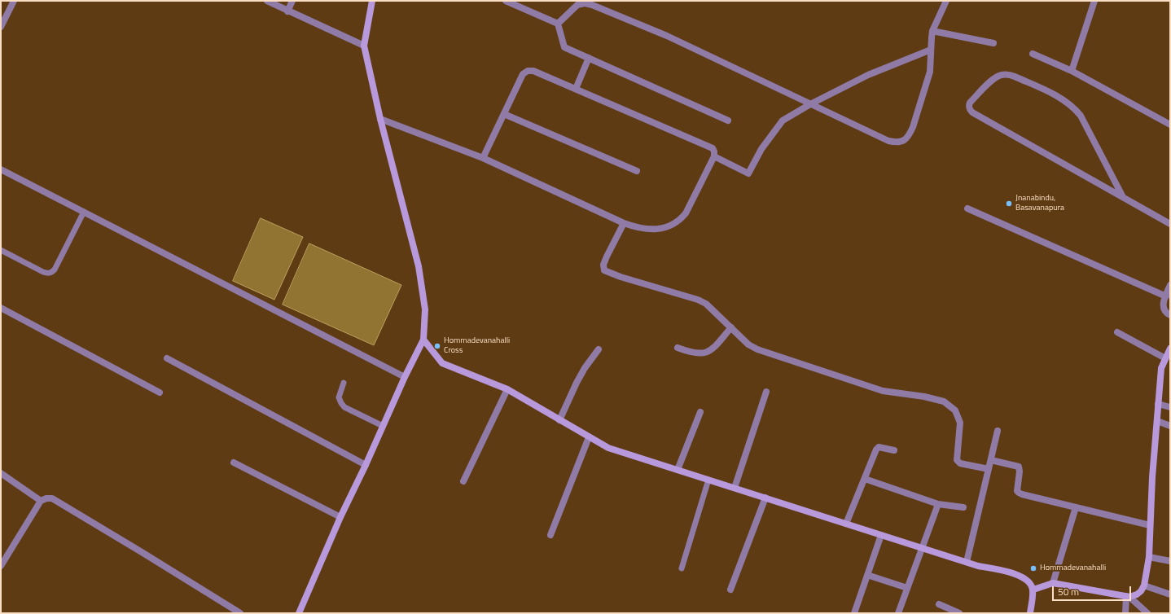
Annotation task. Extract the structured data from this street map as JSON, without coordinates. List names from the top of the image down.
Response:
{
  "places": ["Jnanabindu, Basavanapura", "Hommadevanahalli Cross", "Hommadevanahalli"],
  "scale_bar": "50 m"
}
